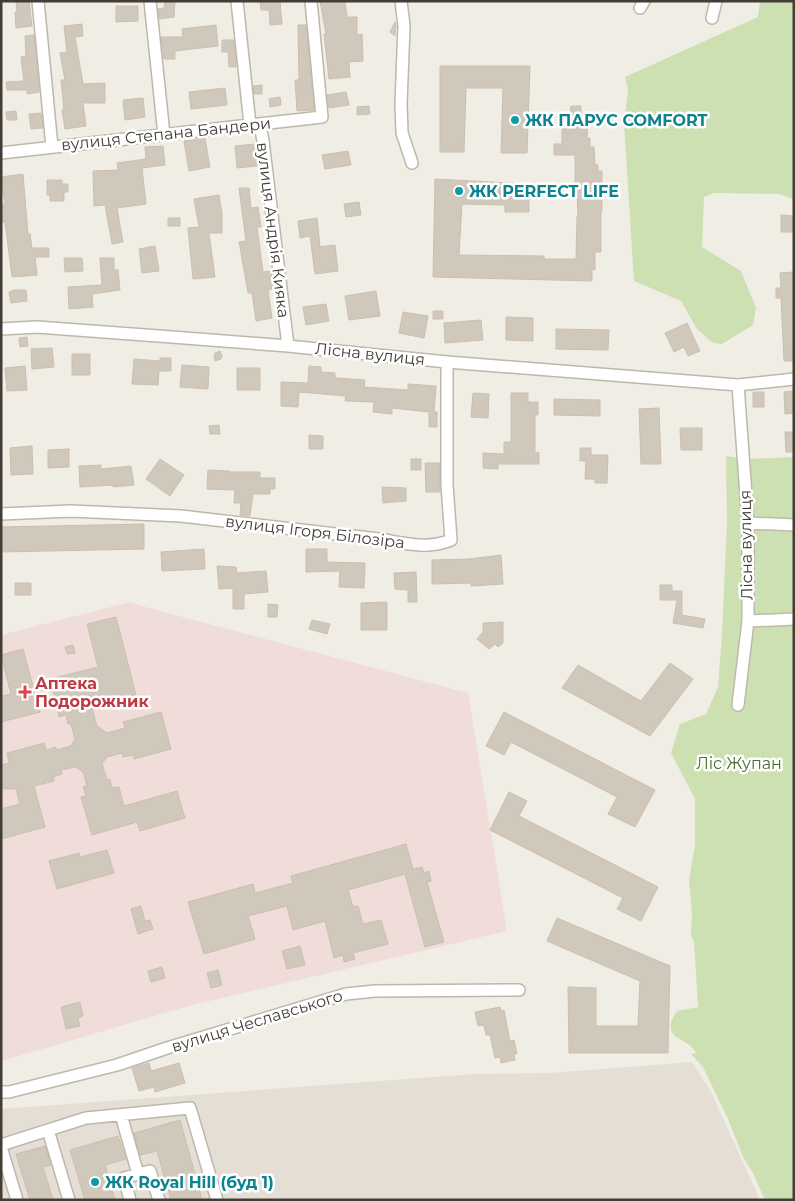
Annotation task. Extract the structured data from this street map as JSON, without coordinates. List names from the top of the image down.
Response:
{
  "streets": {
    "street": [
      "вулиця Степана Бандери",
      "вулиця Андрія Кияка",
      "Лісна вулиця",
      "вулиця Ігоря Білозіра",
      "вулиця Чеславського"
    ]
  },
  "crossings": [
    ["вулиця Степана Бандери", "вулиця Андрія Кияка"],
    ["вулиця Андрія Кияка", "Лісна вулиця"],
    ["Лісна вулиця", "вулиця Ігоря Білозіра"]
  ],
  "parks": ["Ліс Жупан"],
  "places": {
    "other": ["ЖК ПАРУС COMFORT", "ЖК PERFECT LIFE", "ЖК Royal Hill (буд 1)"],
    "health": ["Аптека Подорожник"]
  }
}
